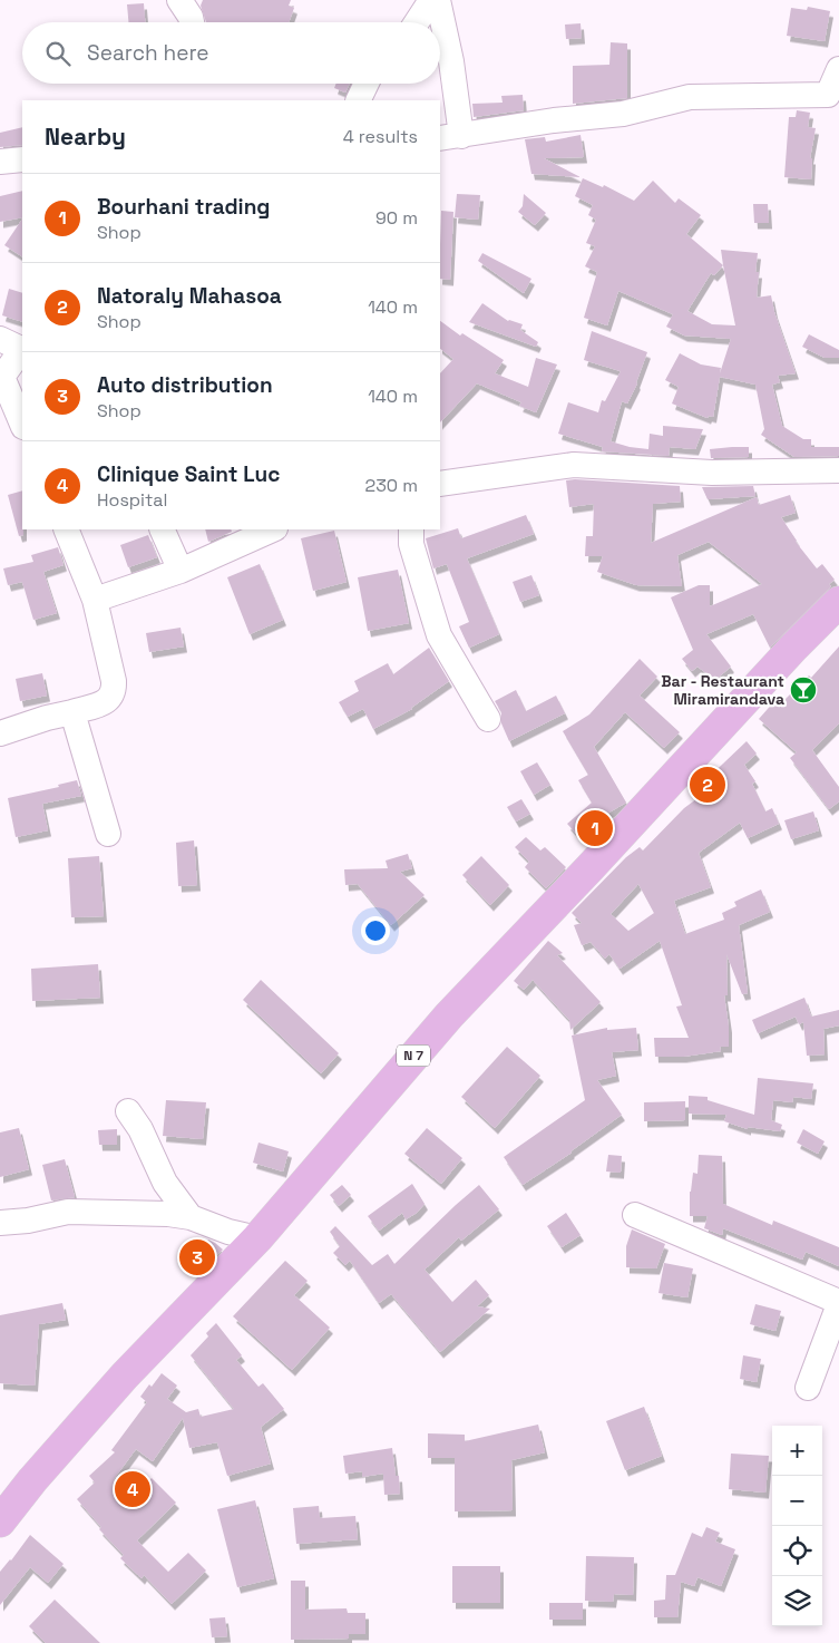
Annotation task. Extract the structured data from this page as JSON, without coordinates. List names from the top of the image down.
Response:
{
  "streets": {
    "main road": ["N 7"]
  },
  "places": {
    "bar": ["Bar - Restaurant Miramirandava"]
  },
  "page": {
    "search": "Search here",
    "heading": ["Nearby", "4 results"],
    "list": [
      {
        "mark": "1",
        "name": "Bourhani trading",
        "note": "Shop",
        "value": "90 m"
      },
      {
        "mark": "2",
        "name": "Natoraly Mahasoa",
        "note": "Shop",
        "value": "140 m"
      },
      {
        "mark": "3",
        "name": "Auto distribution",
        "note": "Shop",
        "value": "140 m"
      },
      {
        "mark": "4",
        "name": "Clinique Saint Luc",
        "note": "Hospital",
        "value": "230 m"
      }
    ],
    "pins": [
      "2",
      "1",
      "3",
      "4"
    ],
    "map_buttons": ["+", "−"]
  }
}
